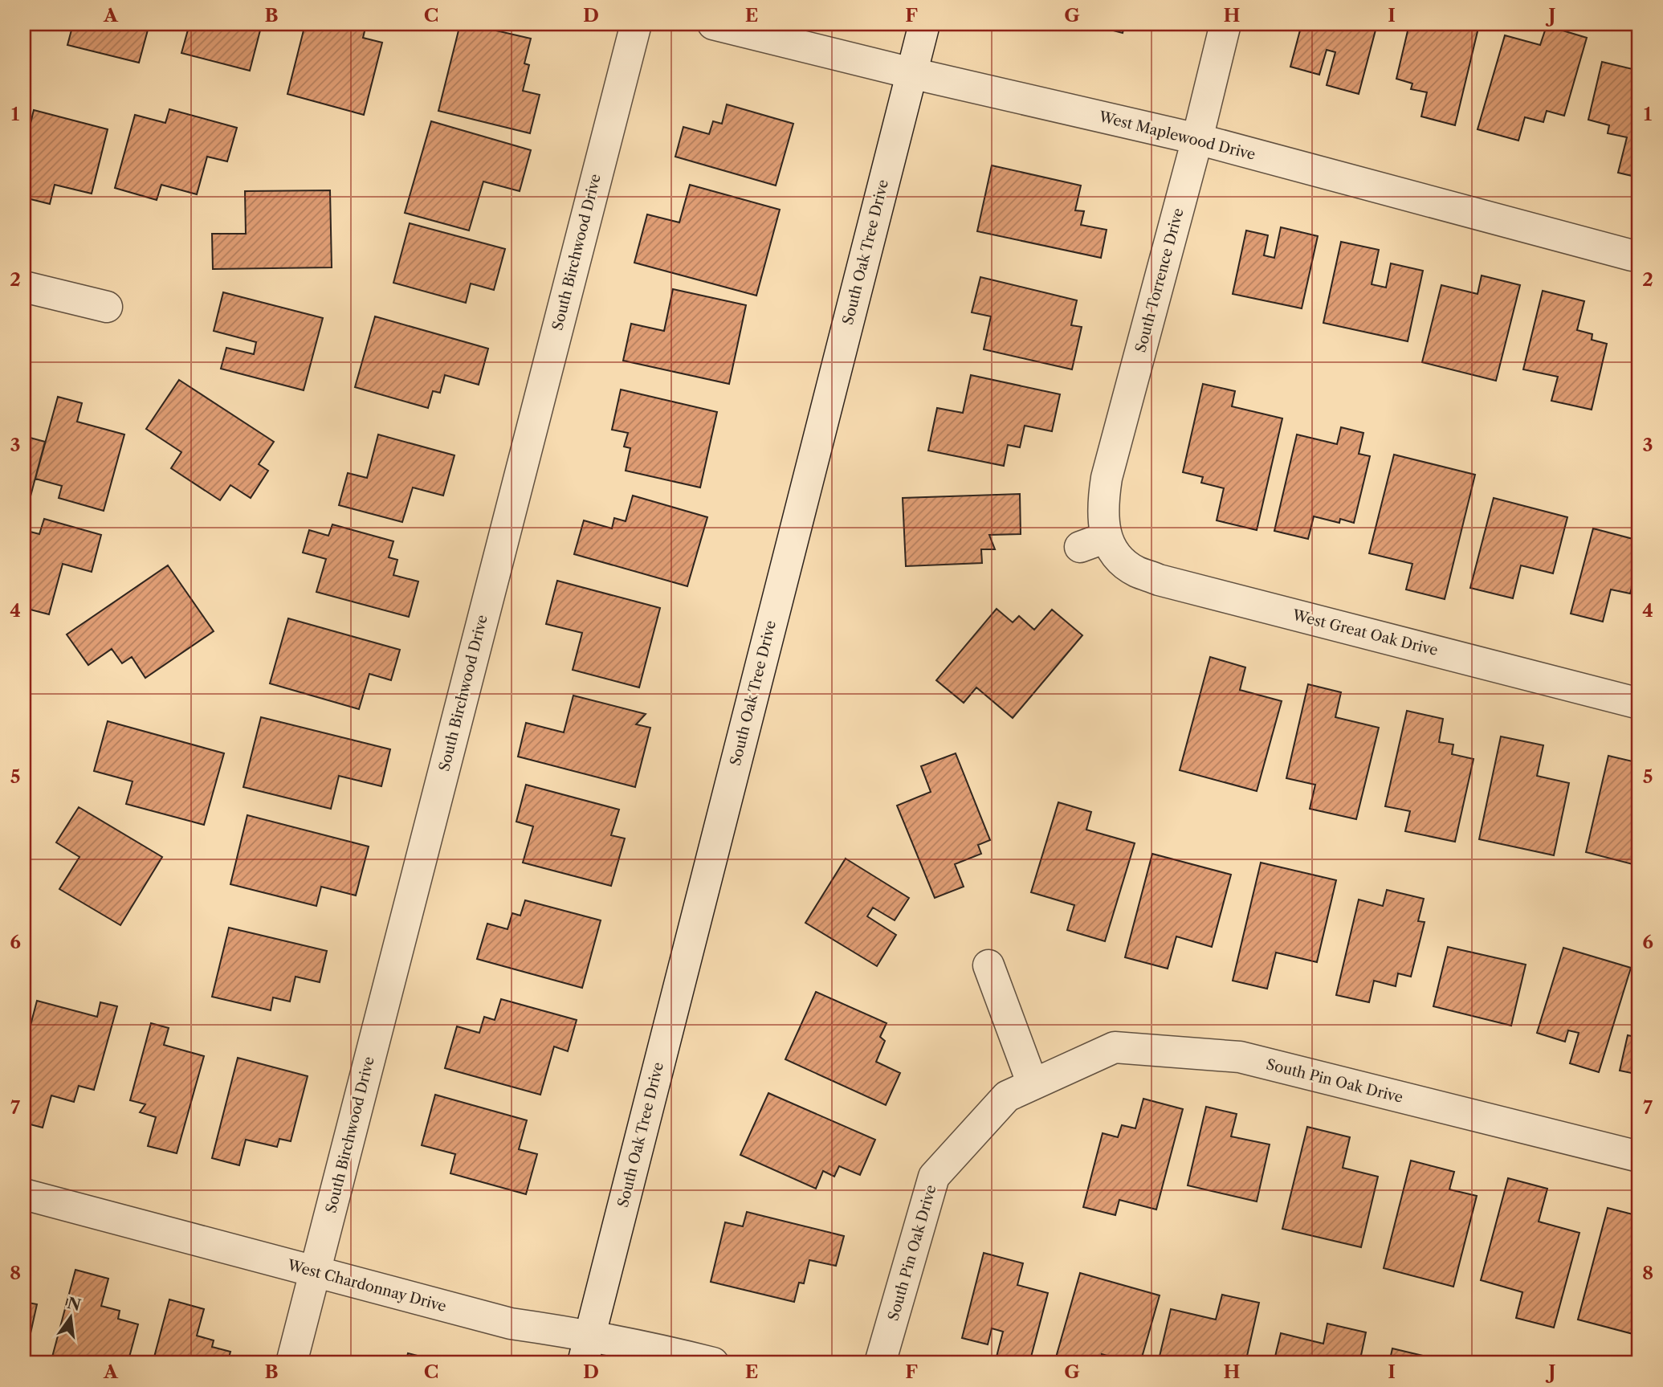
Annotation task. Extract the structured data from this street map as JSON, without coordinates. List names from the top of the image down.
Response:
{
  "streets": {
    "street": [
      "West Maplewood Drive",
      "South Birchwood Drive",
      "South Oak Tree Drive",
      "South Torrence Drive",
      "West Great Oak Drive",
      "South Pin Oak Drive",
      "West Chardonnay Drive"
    ]
  },
  "crossings": [
    ["West Maplewood Drive", "South Oak Tree Drive"],
    ["West Maplewood Drive", "South Torrence Drive"],
    ["South Birchwood Drive", "West Chardonnay Drive"],
    ["South Oak Tree Drive", "West Chardonnay Drive"],
    ["South Torrence Drive", "West Great Oak Drive"]
  ],
  "north": "top",
  "grid": {
    "columns": [
      "A",
      "B",
      "C",
      "D",
      "E",
      "F",
      "G",
      "H",
      "I",
      "J"
    ],
    "rows": [
      "1",
      "2",
      "3",
      "4",
      "5",
      "6",
      "7",
      "8"
    ]
  }
}
